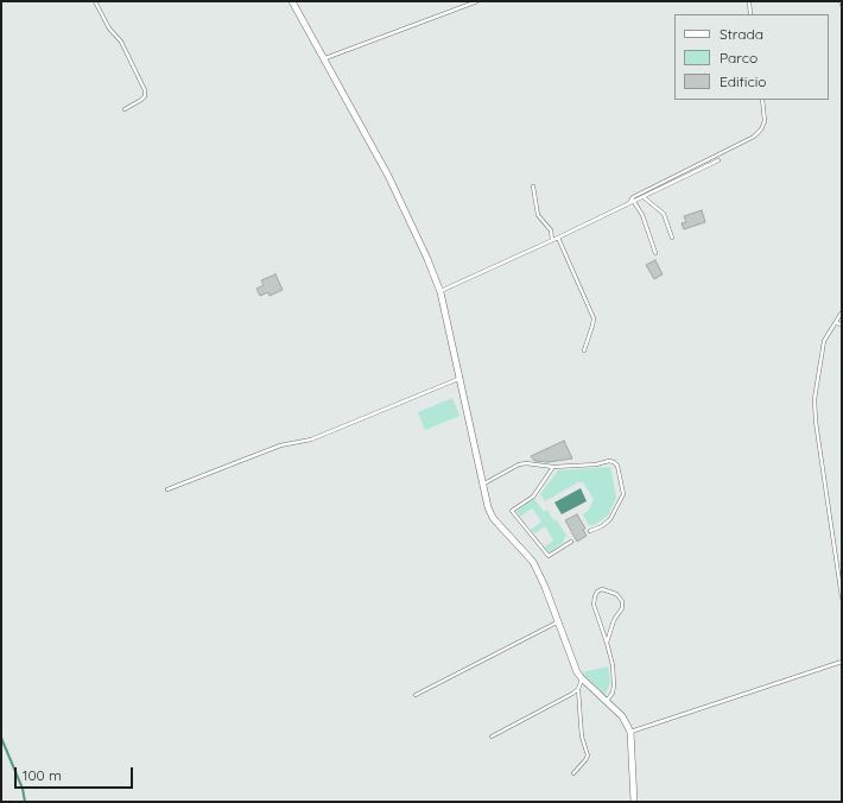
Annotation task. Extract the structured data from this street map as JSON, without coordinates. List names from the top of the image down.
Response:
{
  "legend": ["Strada", "Parco", "Edificio"],
  "scale_bar": "100 m"
}
